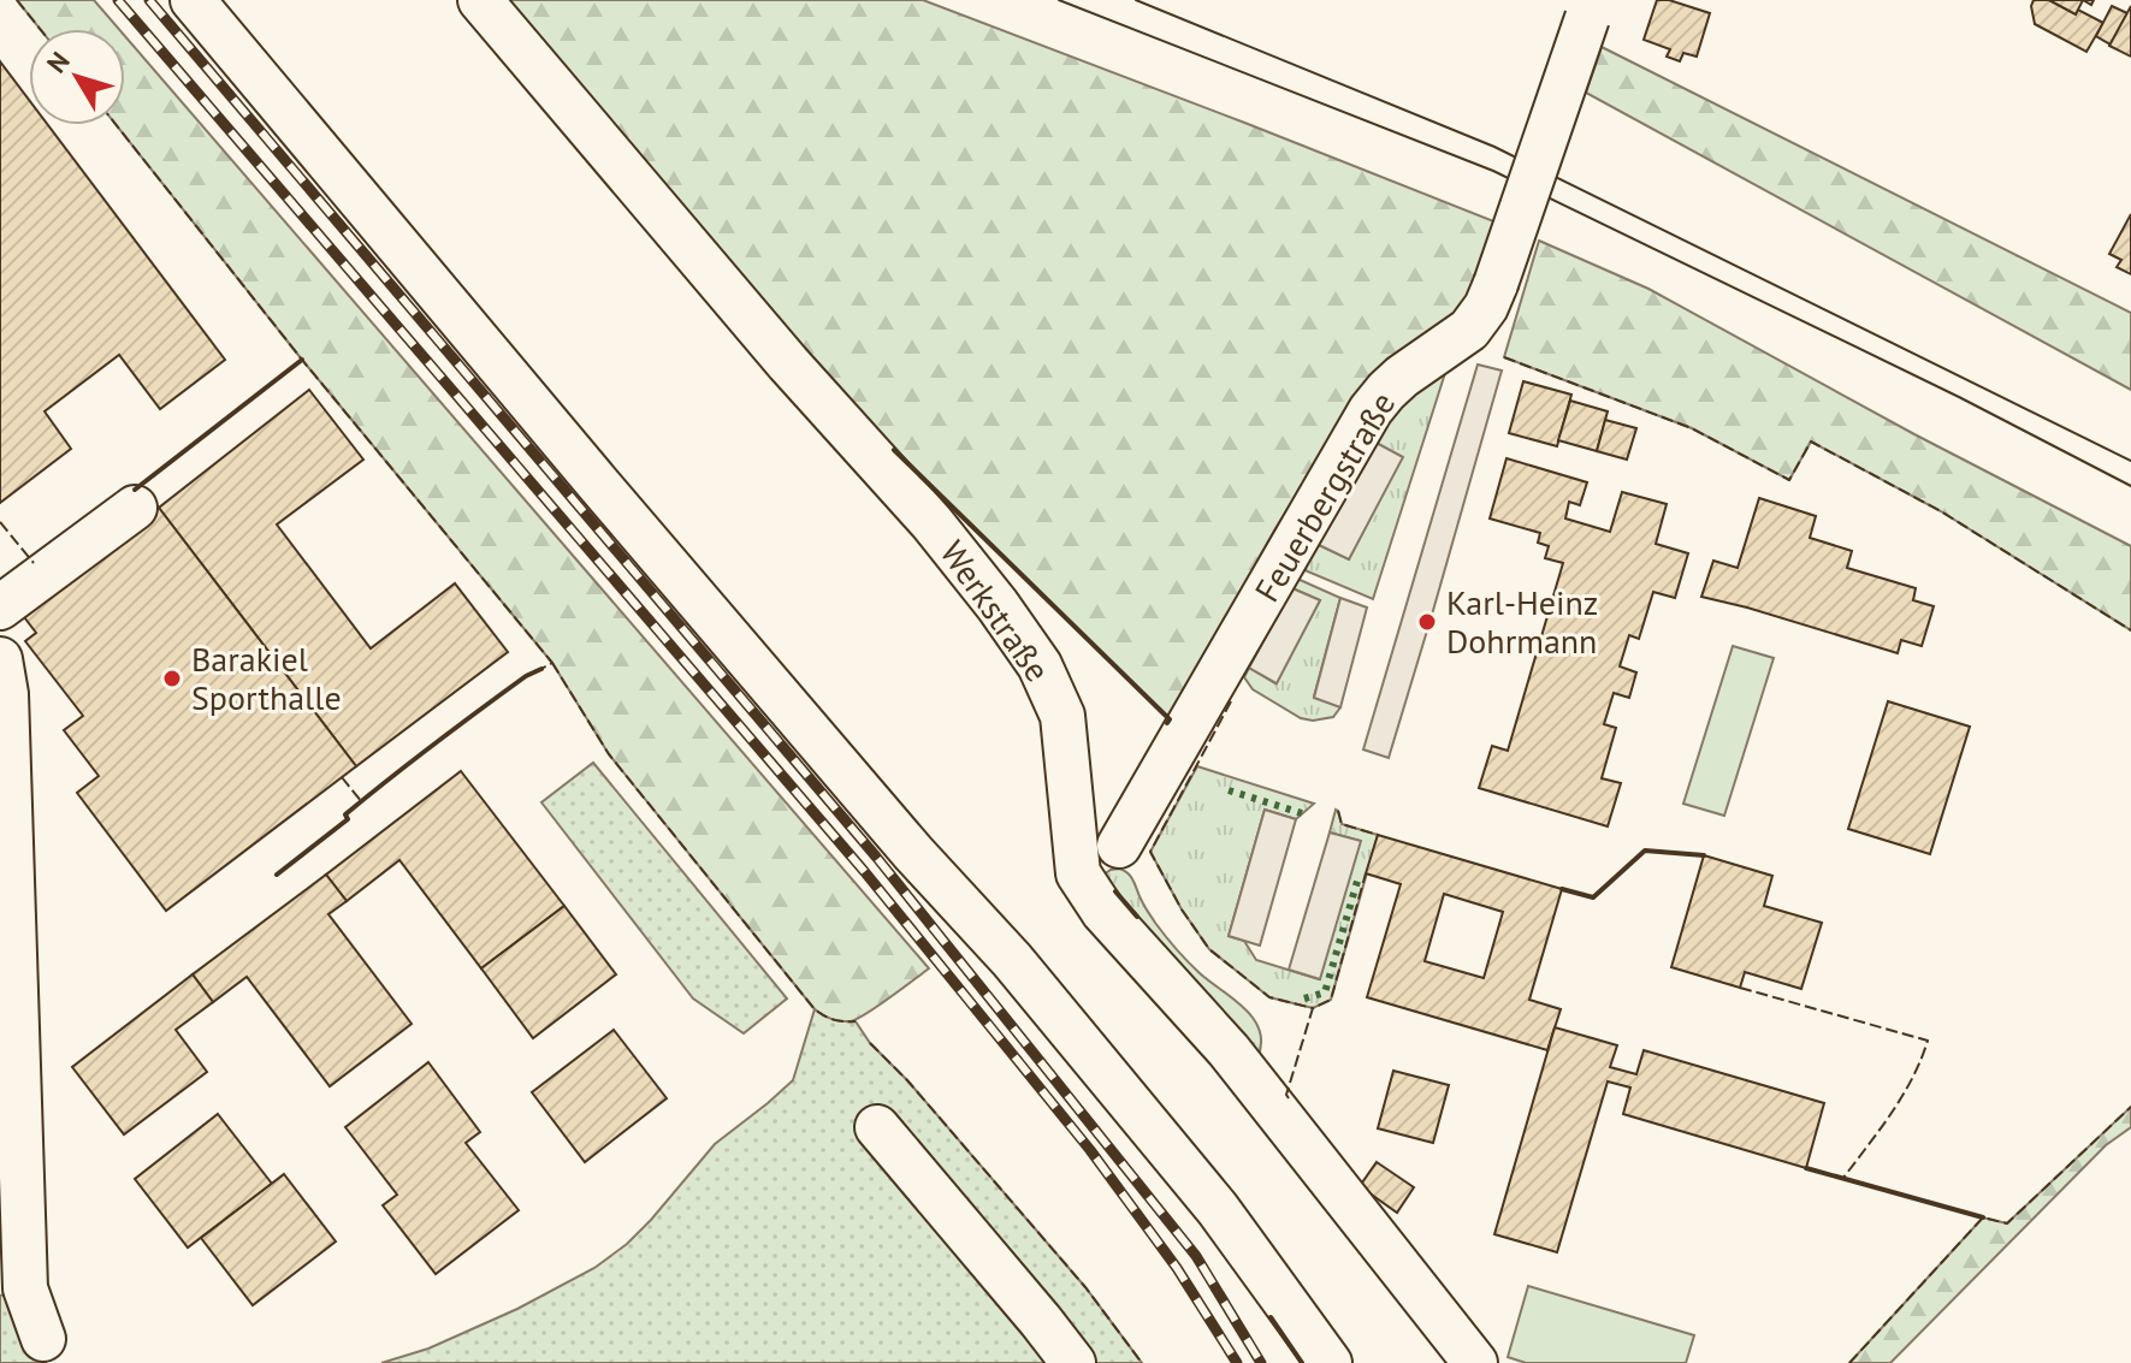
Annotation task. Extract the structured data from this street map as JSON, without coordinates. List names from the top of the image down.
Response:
{
  "streets": {
    "street": ["Feuerbergstraße", "Werkstraße"]
  },
  "places": ["Karl-Heinz Dohrmann", "Barakiel Sporthalle"],
  "north": "top left"
}
